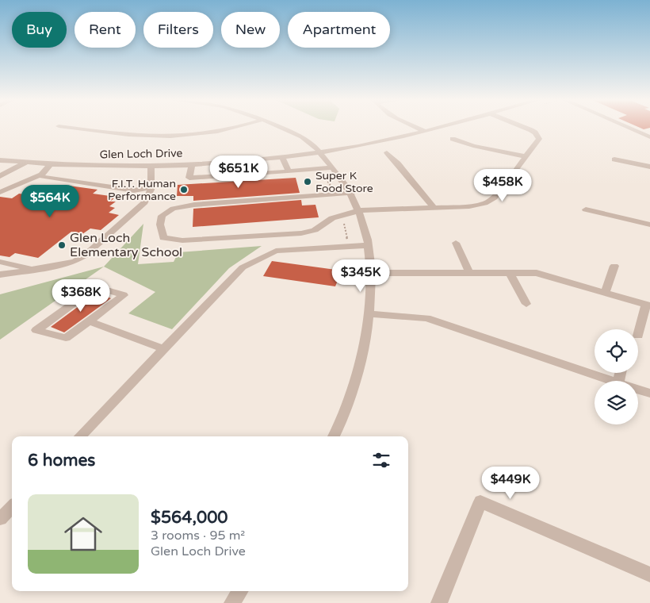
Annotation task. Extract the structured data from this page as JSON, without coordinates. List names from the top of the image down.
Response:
{
  "streets": {
    "street": ["Glen Loch Drive"]
  },
  "places": ["Super K Food Store", "F.I.T. Human Performance", "Glen Loch Elementary School"],
  "page": {
    "chip": [
      "Buy",
      "Rent",
      "Filters",
      "New",
      "Apartment"
    ],
    "price": [
      "$651K",
      "$458K",
      "$564K",
      "$345K",
      "$368K",
      "$449K"
    ],
    "heading": "6 homes",
    "list": [
      {
        "name": "$564,000",
        "note": "3 rooms · 95 m² · Glen Loch Drive"
      }
    ]
  }
}
